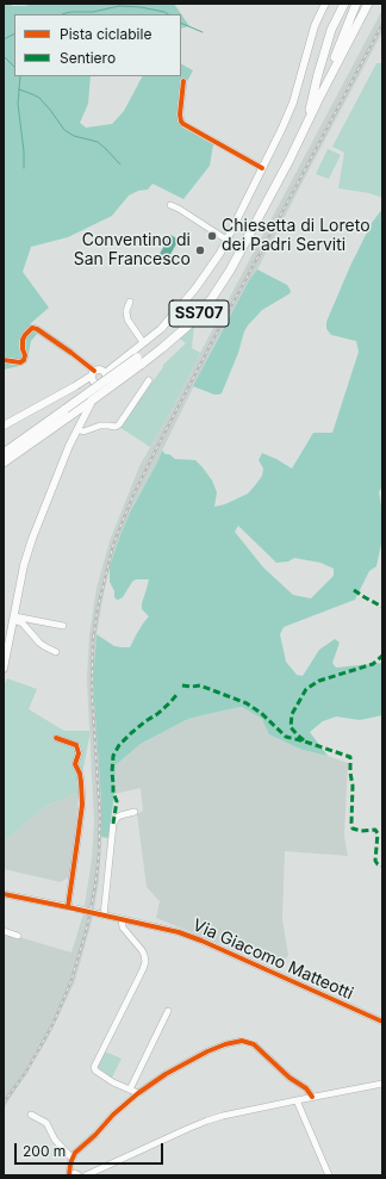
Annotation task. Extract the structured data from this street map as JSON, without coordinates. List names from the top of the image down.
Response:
{
  "streets": {
    "highway": ["SS707"],
    "street": ["Via Giacomo Matteotti"]
  },
  "places": ["Chiesetta di Loreto dei Padri Serviti", "Conventino di San Francesco"],
  "legend": ["Pista ciclabile", "Sentiero"],
  "scale_bar": "200 m"
}
